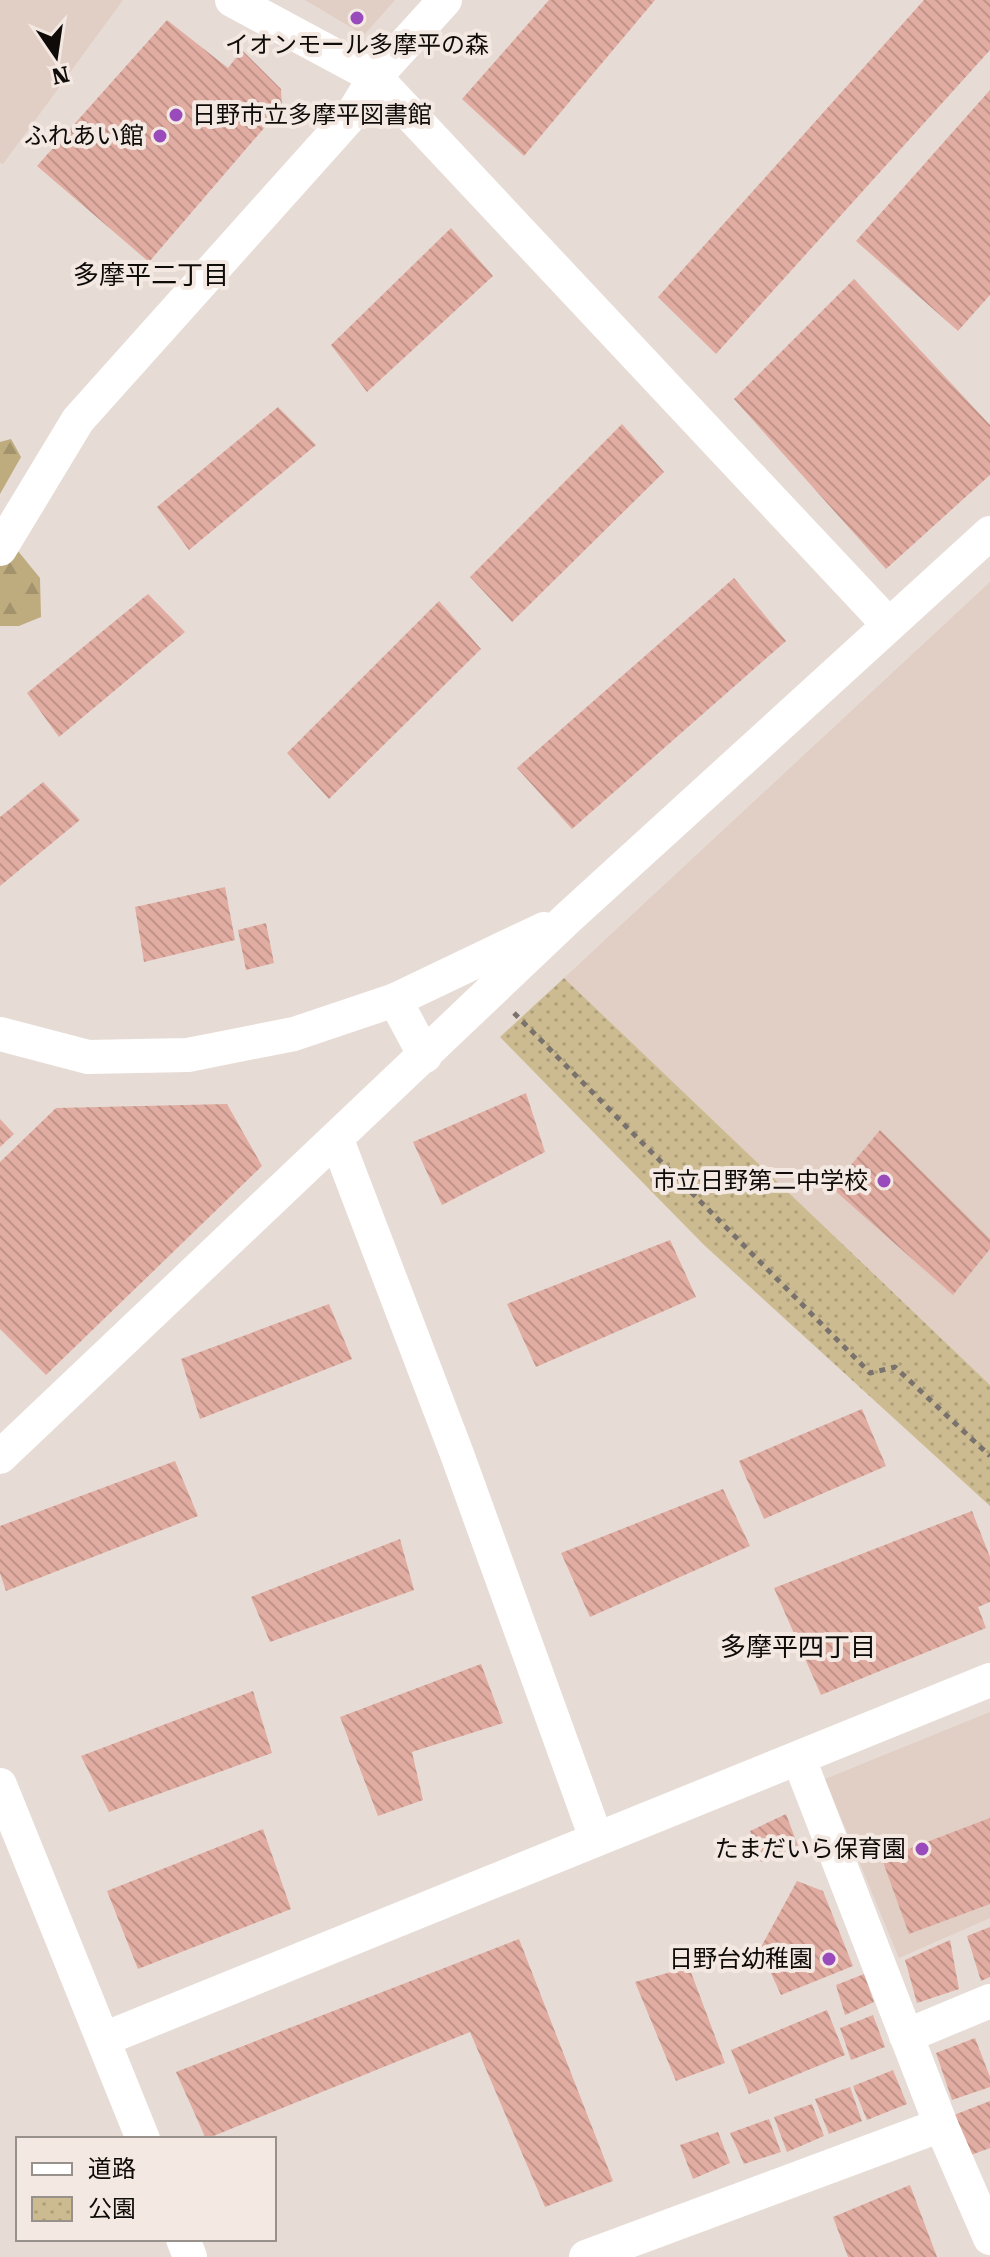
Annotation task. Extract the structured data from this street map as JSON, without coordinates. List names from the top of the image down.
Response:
{
  "districts": ["多摩平二丁目", "多摩平四丁目"],
  "places": [
    "イオンモール多摩平の森",
    "日野市立多摩平図書館",
    "ふれあい館",
    "市立日野第二中学校",
    "たまだいら保育園",
    "日野台幼稚園"
  ],
  "legend": ["道路", "公園"],
  "north": "bottom"
}
